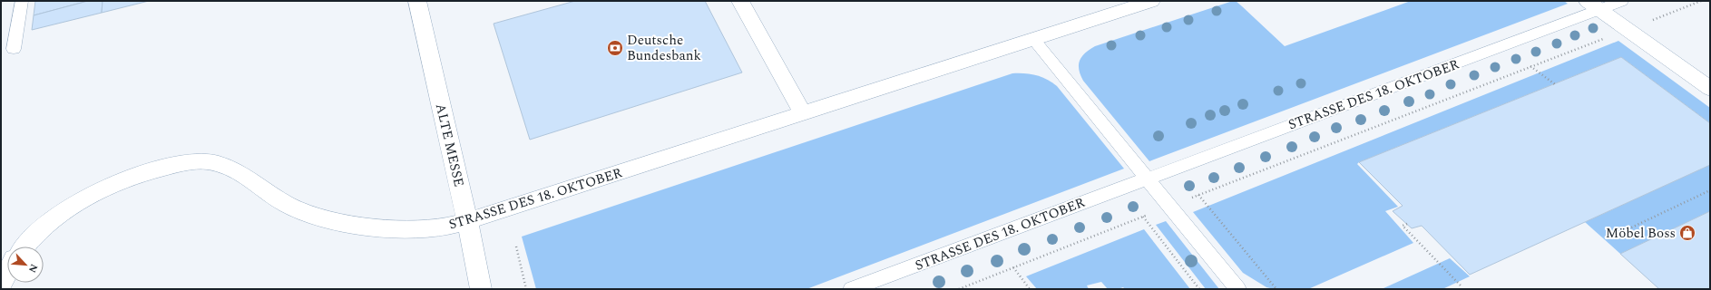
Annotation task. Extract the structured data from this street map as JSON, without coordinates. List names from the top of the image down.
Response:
{
  "streets": {
    "street": ["STRASSE DES 18. OKTOBER", "ALTE MESSE"]
  },
  "crossings": [
    ["STRASSE DES 18. OKTOBER", "ALTE MESSE"]
  ],
  "places": {
    "bank": ["Deutsche Bundesbank"],
    "shop": ["Möbel Boss"]
  },
  "north": "bottom right"
}
